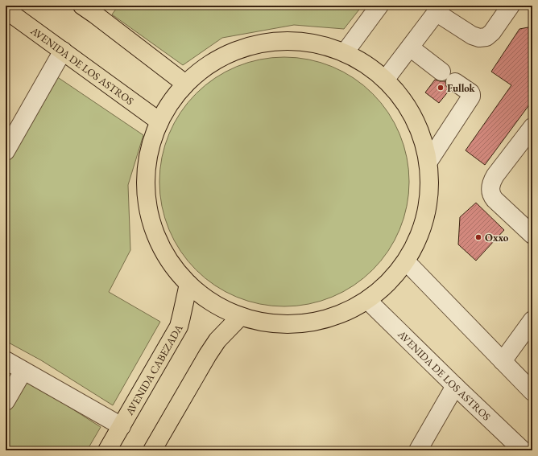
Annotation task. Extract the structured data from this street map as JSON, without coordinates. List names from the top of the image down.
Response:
{
  "streets": {
    "main road": ["AVENIDA DE LOS ASTROS", "AVENIDA CABEZADA"]
  },
  "places": ["Fullok", "Oxxo"]
}
